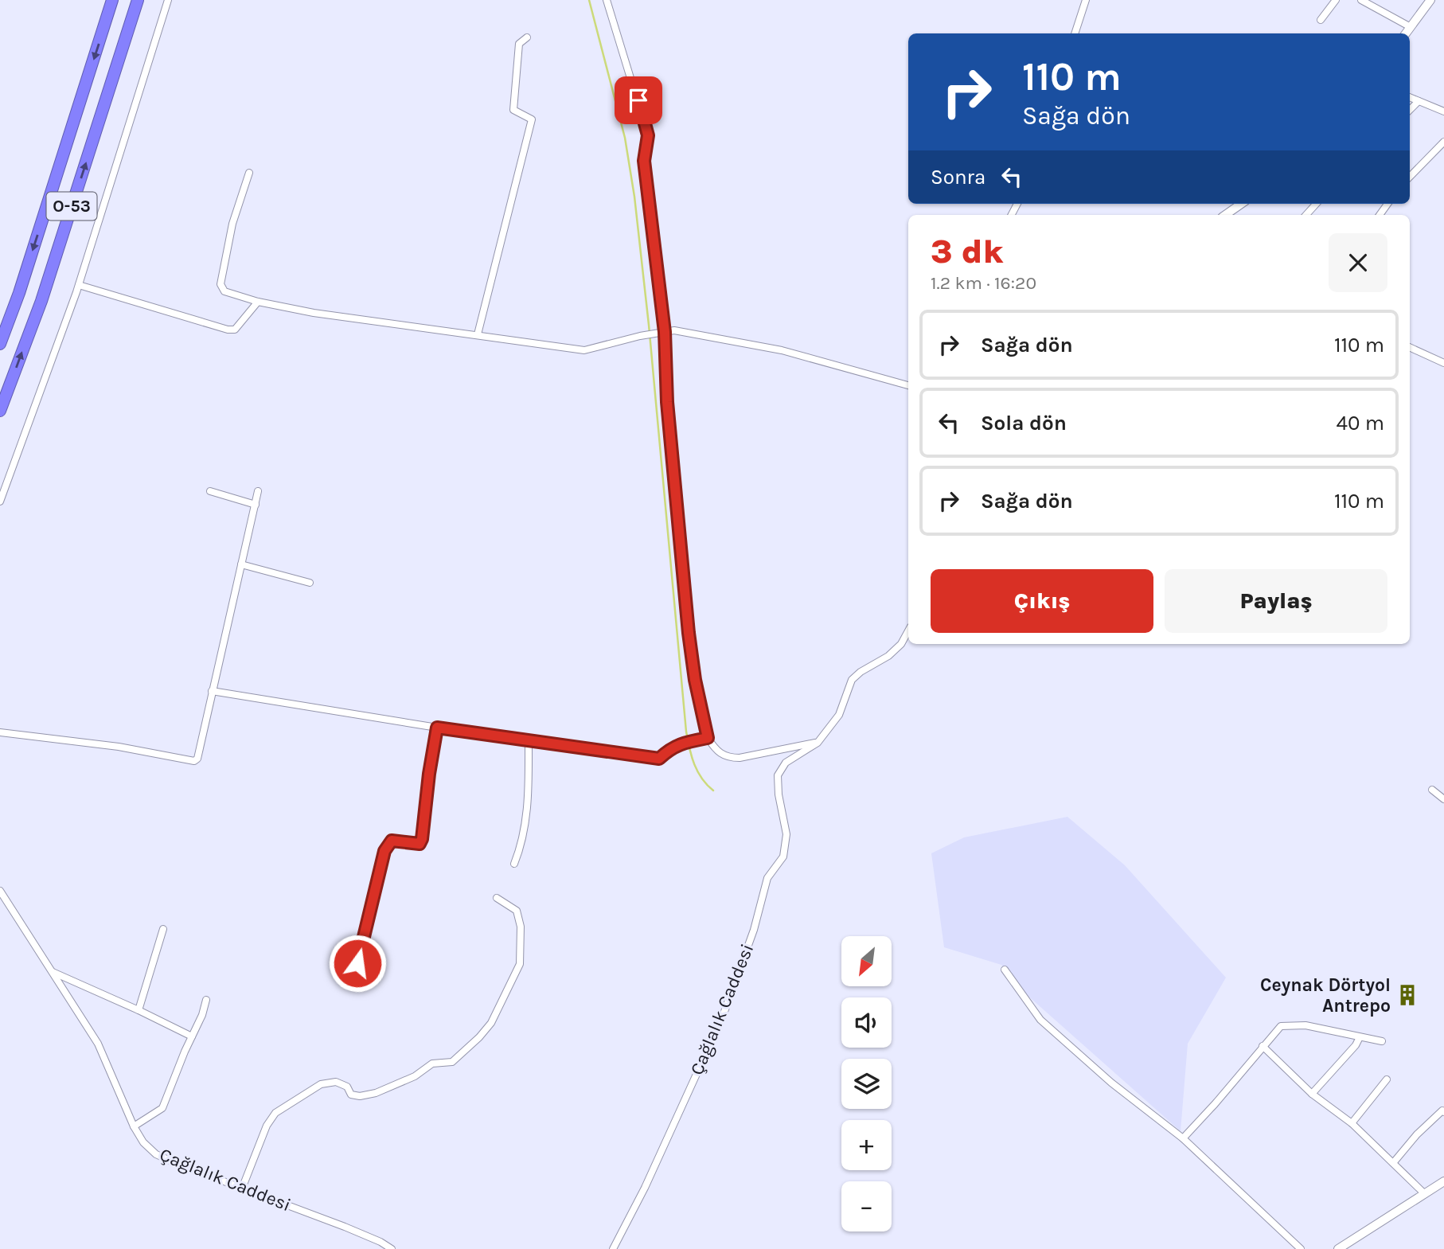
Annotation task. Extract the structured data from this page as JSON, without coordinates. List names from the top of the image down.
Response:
{
  "streets": {
    "highway": ["O-53"],
    "street": ["Çağlalık Caddesi"]
  },
  "places": {
    "building": ["Ceynak Dörtyol Antrepo"]
  },
  "north": "bottom left",
  "page": {
    "turn": ["110 m", "Sağa dön"],
    "then": "Sonra",
    "heading": ["3 dk", "1.2 km · 16:20"],
    "list": [
      {
        "name": "Sağa dön",
        "value": "110 m"
      },
      {
        "name": "Sola dön",
        "value": "40 m"
      },
      {
        "name": "Sağa dön",
        "value": "110 m"
      }
    ],
    "buttons": ["Çıkış", "Paylaş"],
    "map_buttons": ["+", "−"]
  }
}
